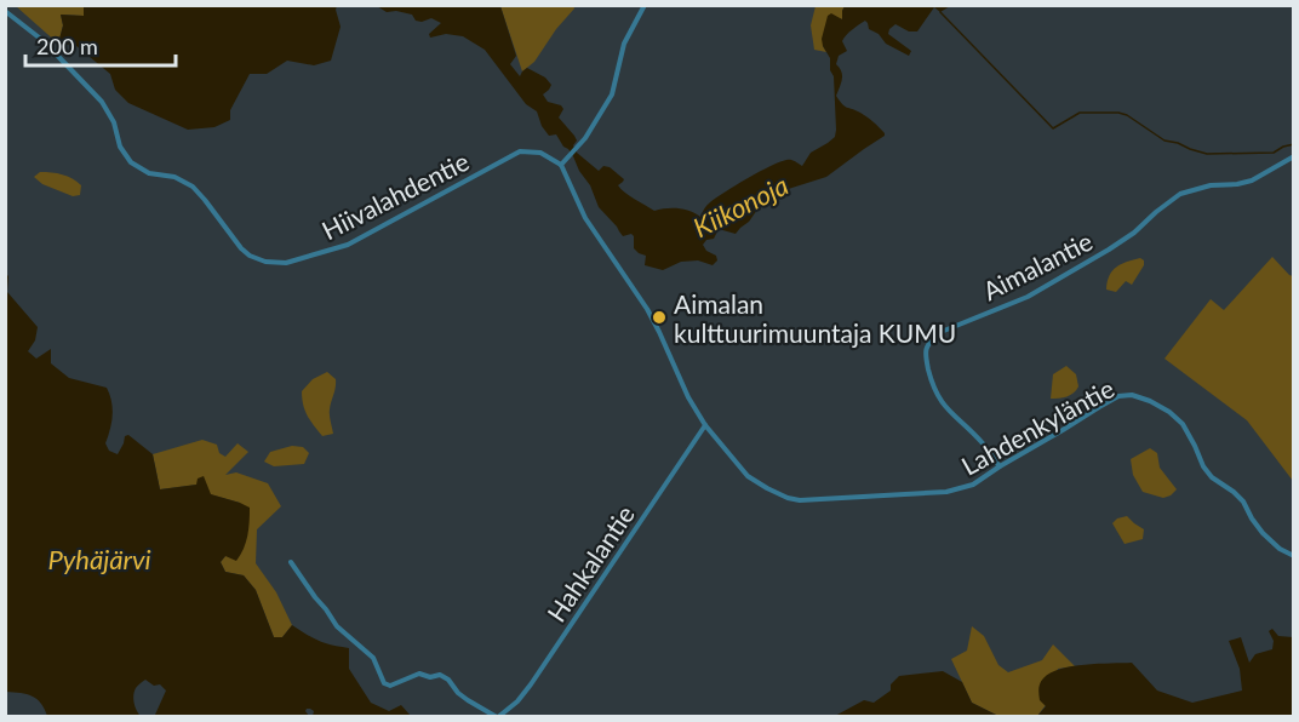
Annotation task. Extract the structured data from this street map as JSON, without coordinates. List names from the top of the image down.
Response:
{
  "streets": {
    "street": [
      "Hiivalahdentie",
      "Aimalantie",
      "Lahdenkyläntie",
      "Hahkalantie"
    ]
  },
  "crossings": [
    ["Hiivalahdentie", "Lahdenkyläntie"],
    ["Aimalantie", "Lahdenkyläntie"],
    ["Lahdenkyläntie", "Hahkalantie"]
  ],
  "water": ["Kiikonoja", "Pyhäjärvi"],
  "places": ["Aimalan kulttuurimuuntaja KUMU"],
  "scale_bar": "200 m"
}
